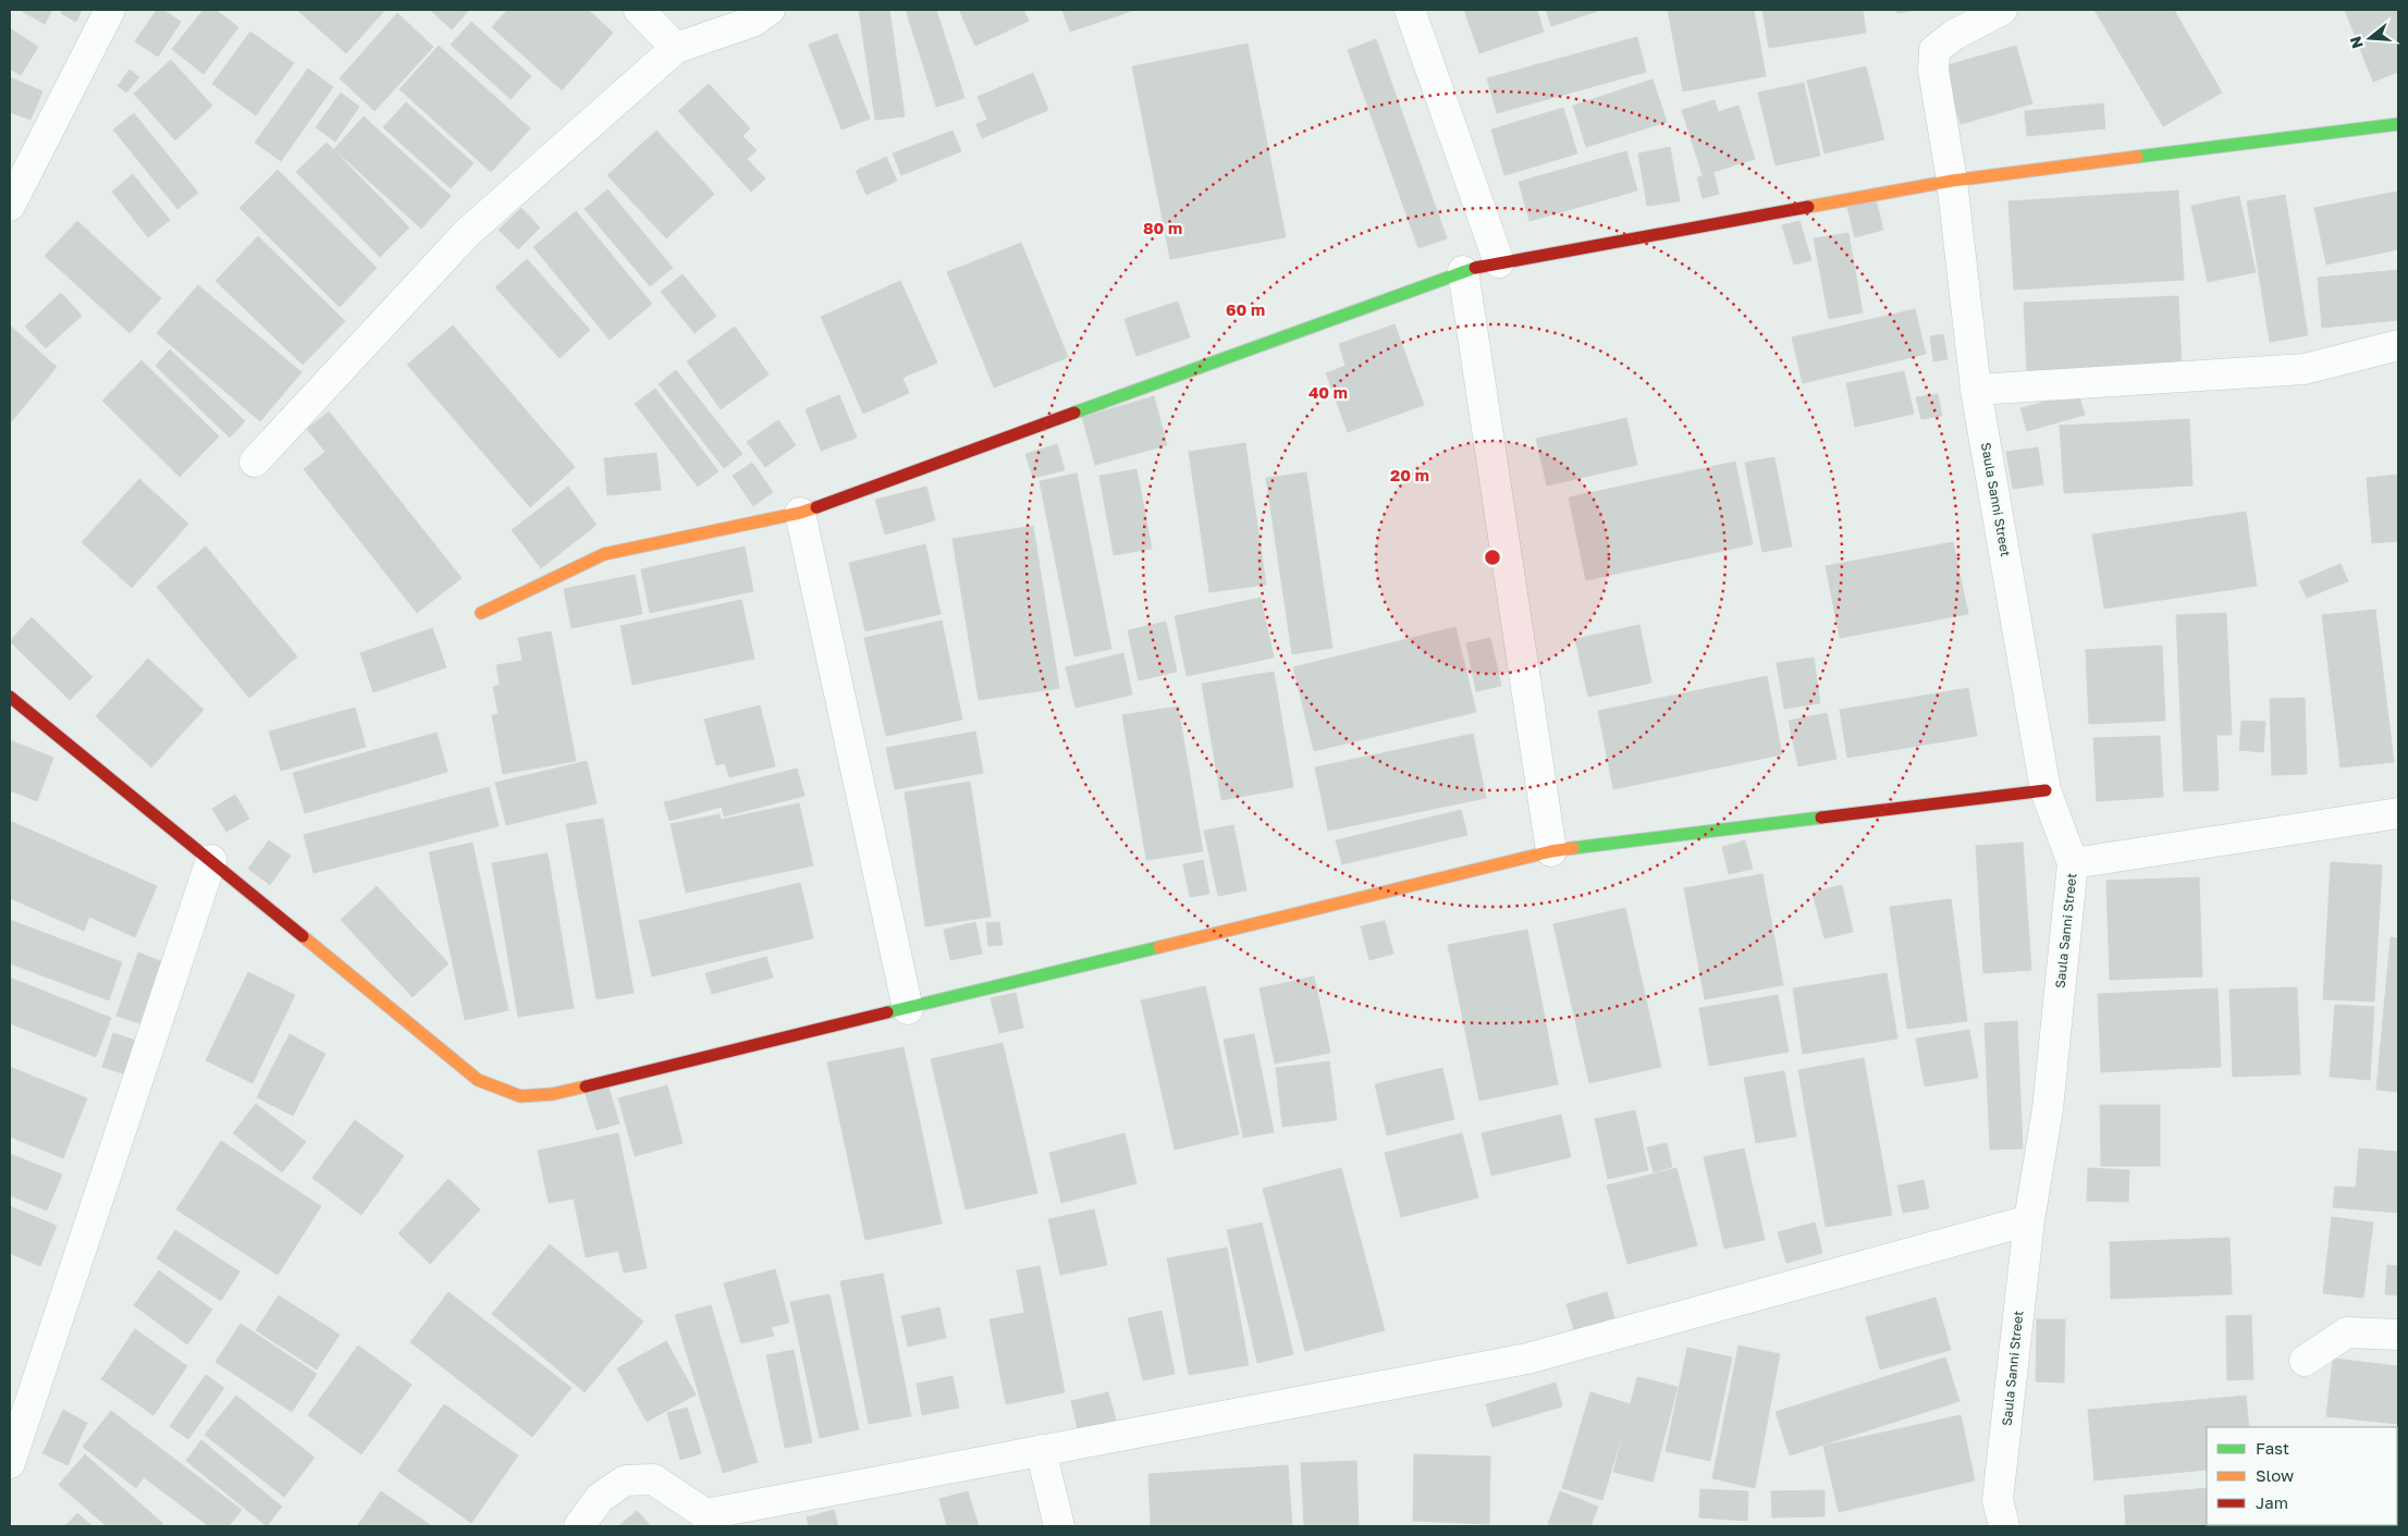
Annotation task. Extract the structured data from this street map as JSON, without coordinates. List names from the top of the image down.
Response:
{
  "streets": {
    "street": ["Saula Sanni Street"]
  },
  "legend": ["Fast", "Slow", "Jam"],
  "north": "left",
  "rings": [
    "80 m",
    "60 m",
    "40 m",
    "20 m"
  ]
}
